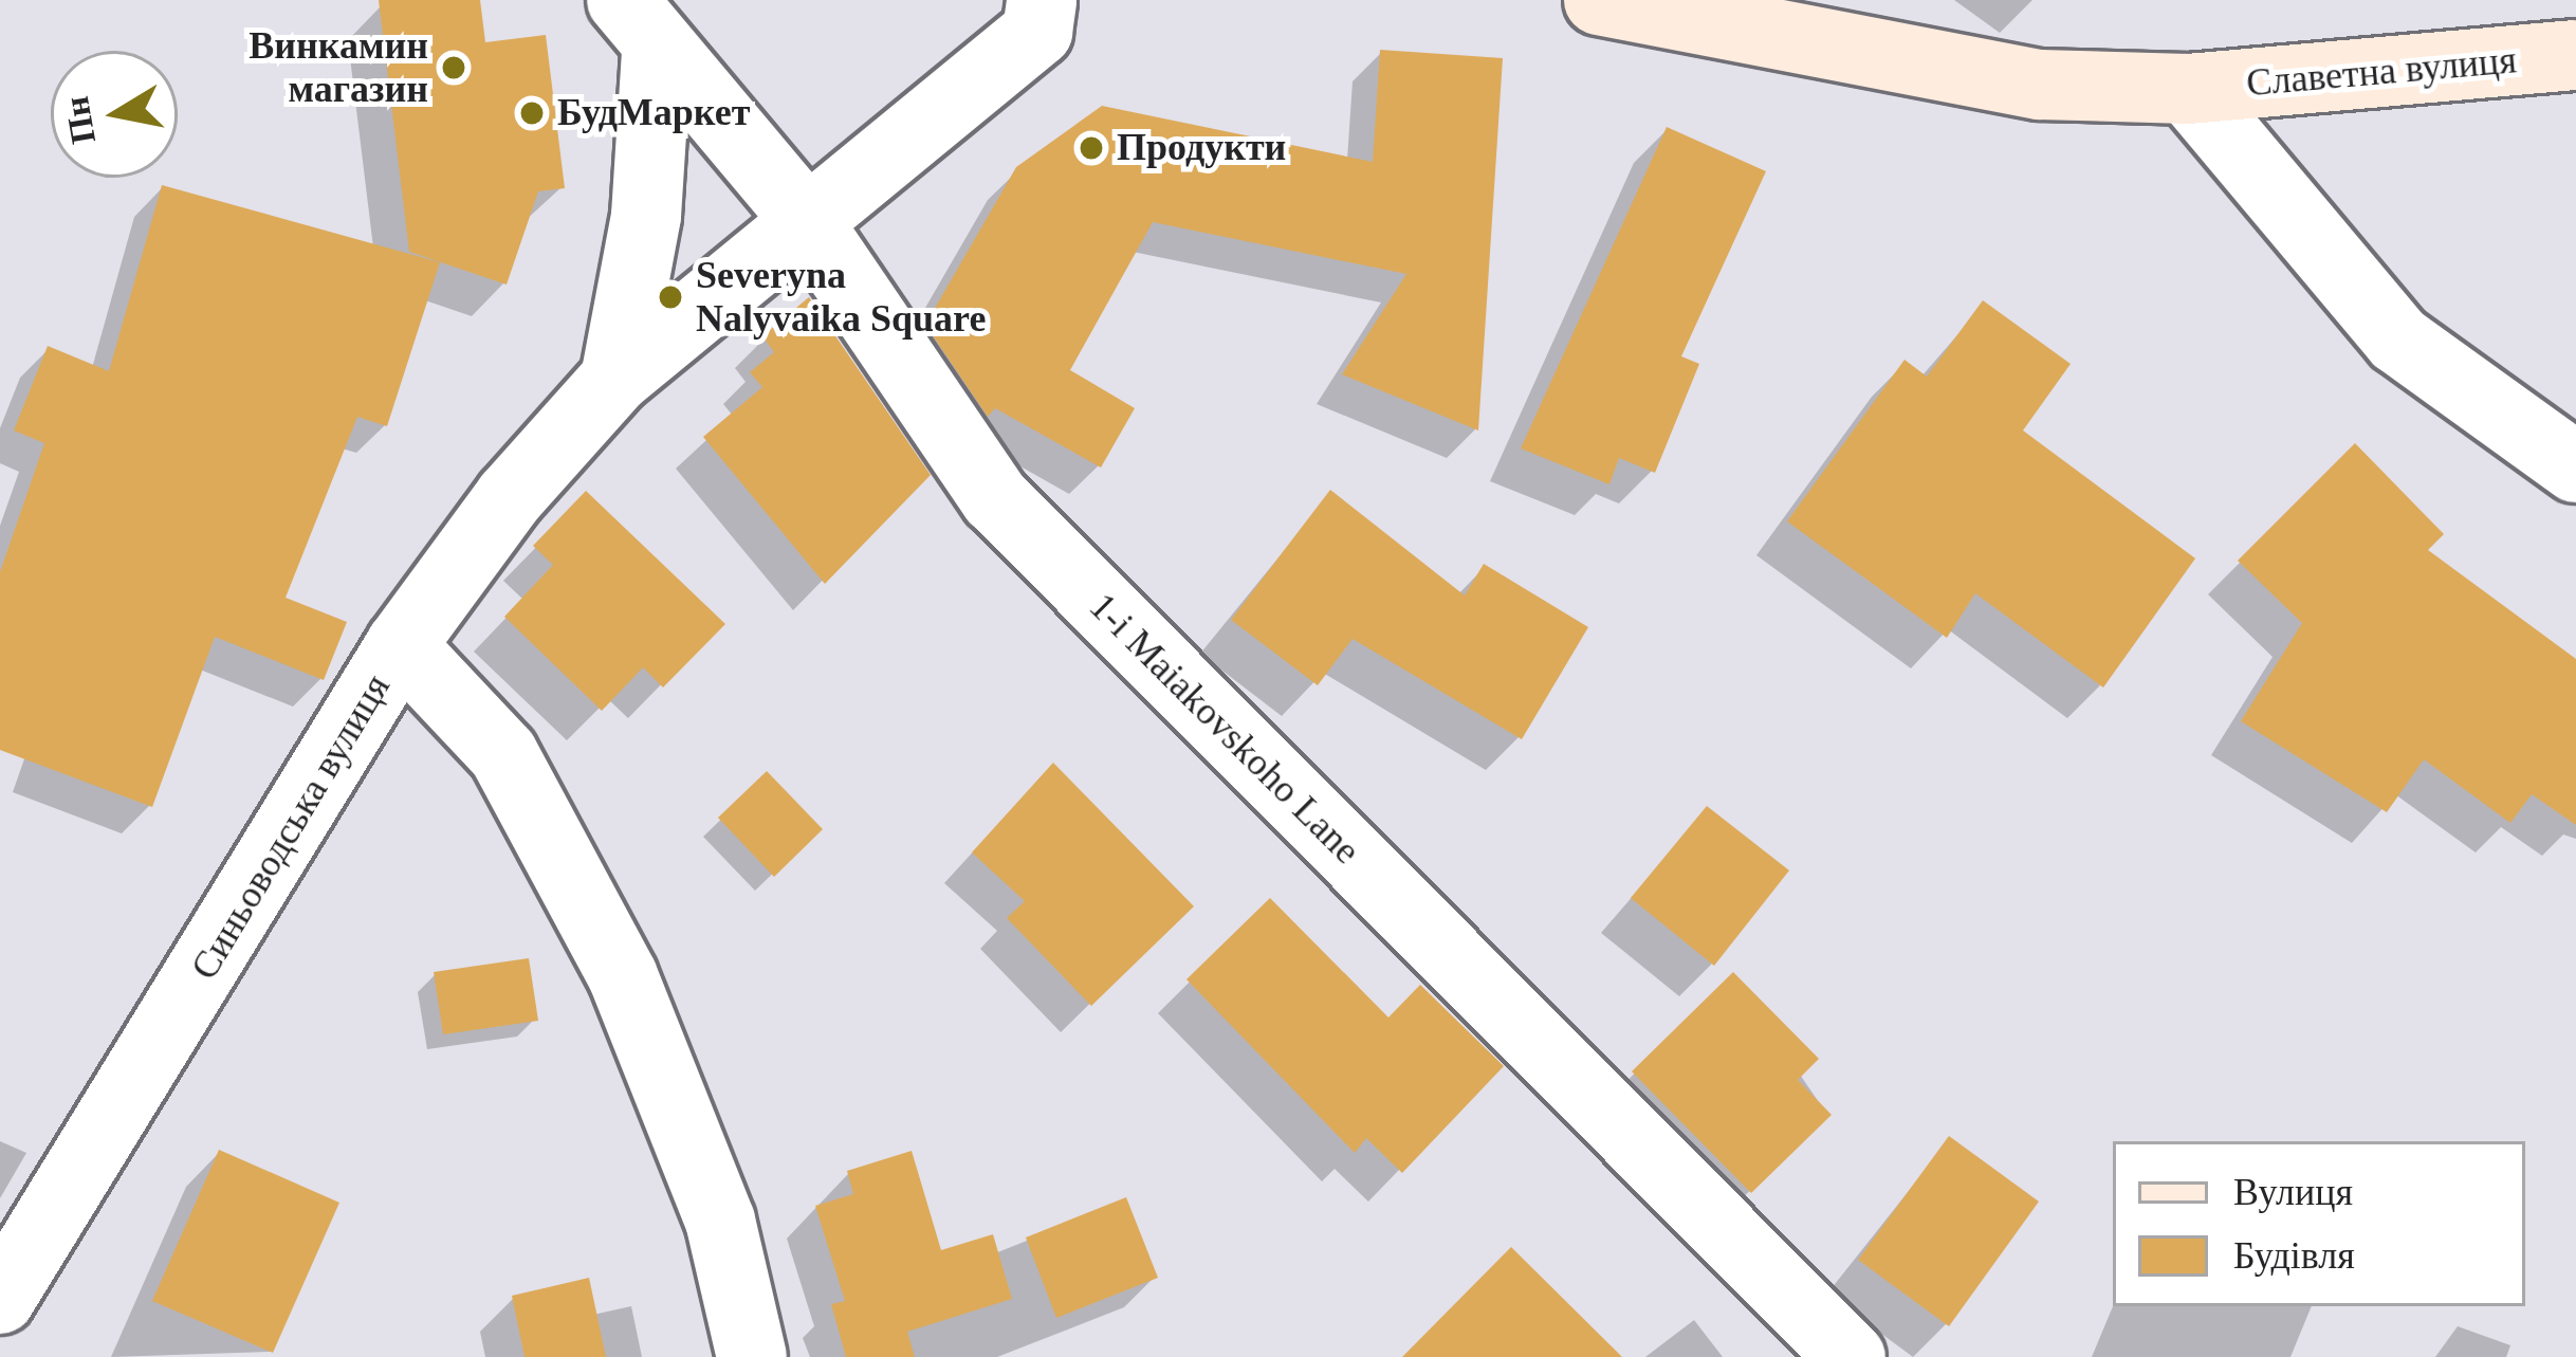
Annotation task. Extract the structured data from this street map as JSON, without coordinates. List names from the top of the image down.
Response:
{
  "streets": {
    "main road": ["Славетна вулиця"],
    "street": ["1-i Maiakovskoho Lane", "Синьоводська вулиця"]
  },
  "crossings": [
    ["1-i Maiakovskoho Lane", "Синьоводська вулиця"]
  ],
  "places": [
    "Винкамин магазин",
    "БудМаркет",
    "Продукти",
    "Severyna Nalyvaika Square"
  ],
  "legend": ["Вулиця", "Будівля"],
  "north": "left"
}
